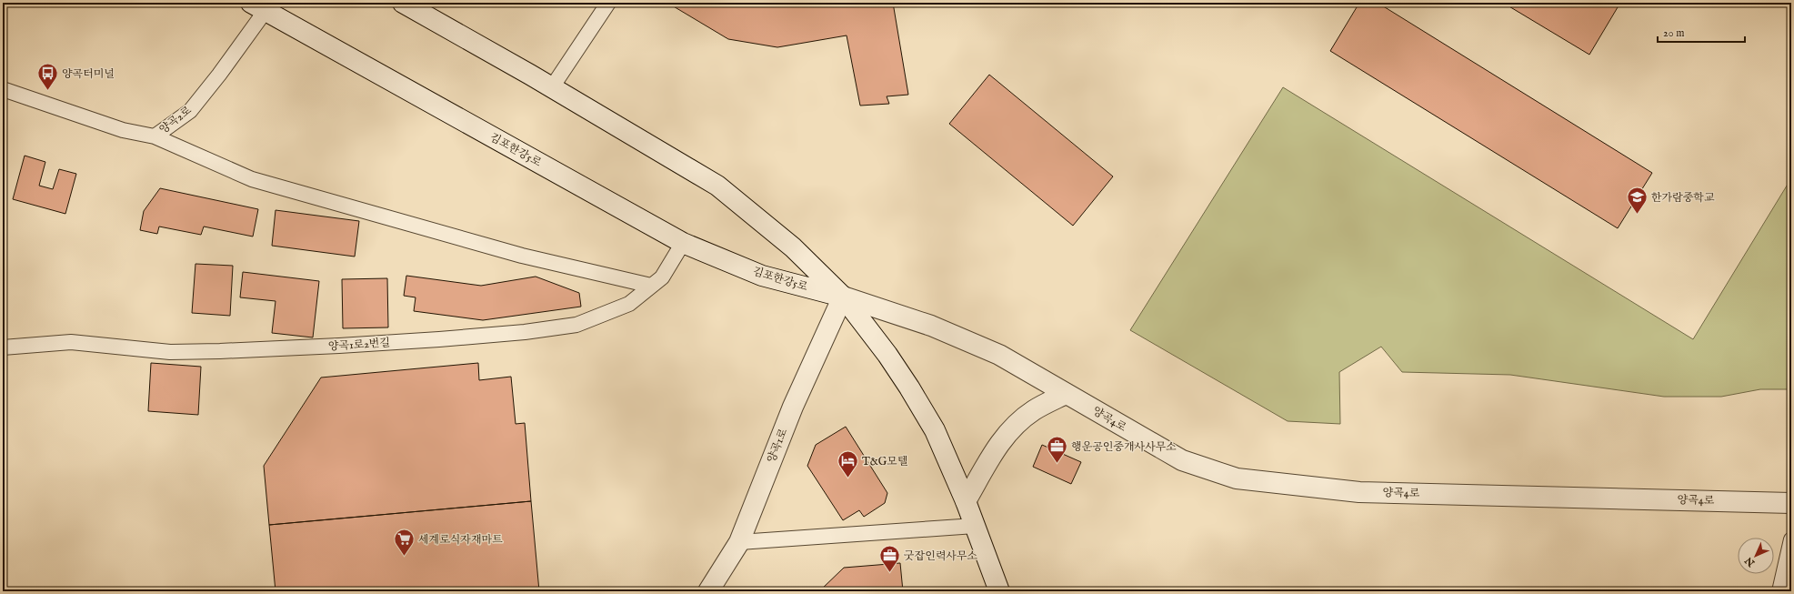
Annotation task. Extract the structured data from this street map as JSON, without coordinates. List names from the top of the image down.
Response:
{
  "streets": {
    "main road": ["김포한강5로", "양곡4로", "양곡1로"],
    "lane": ["양곡2로", "양곡1로2번길"]
  },
  "crossings": [
    ["양곡2로", "김포한강5로"],
    ["김포한강5로", "양곡1로2번길"],
    ["김포한강5로", "양곡4로"],
    ["김포한강5로", "양곡1로"],
    ["양곡4로", "양곡1로"]
  ],
  "places": {
    "bus stop": ["양곡터미널"],
    "school or university": ["한가람중학교"],
    "office": ["행운공인중개사사무소", "굿잡인력사무소"],
    "hotel": ["T&G모텔"],
    "supermarket": ["세계로식자재마트"]
  },
  "scale_bar": "20 m",
  "north": "bottom left"
}
